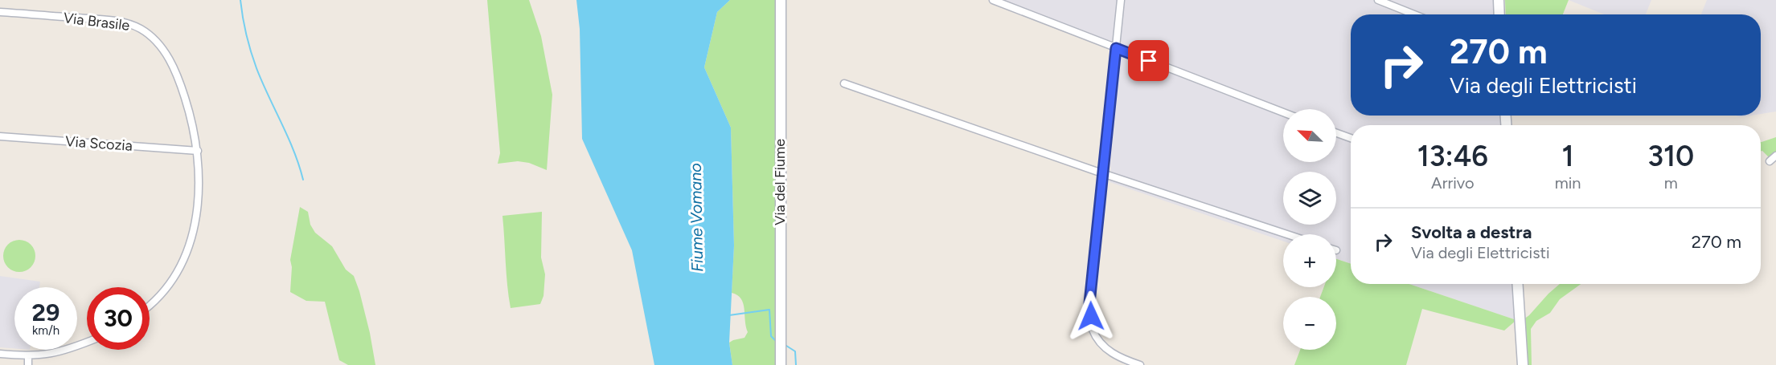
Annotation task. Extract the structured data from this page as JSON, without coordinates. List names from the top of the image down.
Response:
{
  "streets": {
    "street": ["Via Brasile", "Via Scozia", "Via del Fiume"]
  },
  "crossings": [
    ["Via Brasile", "Via Scozia"]
  ],
  "water": ["Fiume Vomano"],
  "north": "top left",
  "page": {
    "turn": ["270 m", "Via degli Elettricisti"],
    "map_buttons": ["+", "−"],
    "eta": [
      "13:46",
      "Arrivo",
      "1",
      "min",
      "310",
      "m"
    ],
    "list": [
      {
        "name": "Svolta a destra",
        "note": "Via degli Elettricisti",
        "value": "270 m"
      }
    ],
    "speed": "29 km/h",
    "limit": "30"
  }
}
